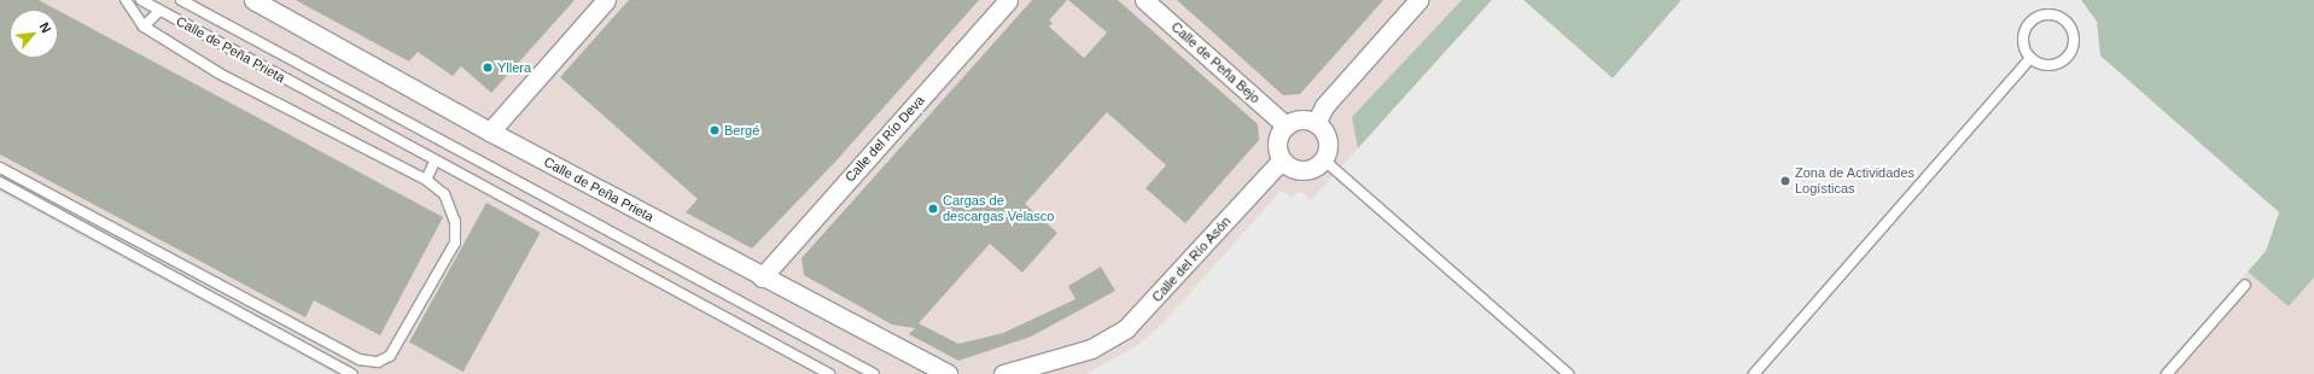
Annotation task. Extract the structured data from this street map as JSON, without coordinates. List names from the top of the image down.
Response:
{
  "streets": {
    "street": [
      "Calle de Peña Prieta",
      "Calle de Peña Bejo",
      "Calle del Río Deva",
      "Calle del Río Asón"
    ]
  },
  "crossings": [
    ["Calle de Peña Prieta", "Calle del Río Deva"],
    ["Calle de Peña Bejo", "Calle del Río Asón"]
  ],
  "places": [
    "Yllera",
    "Bergé",
    "Zona de Actividades Logísticas",
    "Cargas de descargas Velasco"
  ],
  "north": "top right"
}
